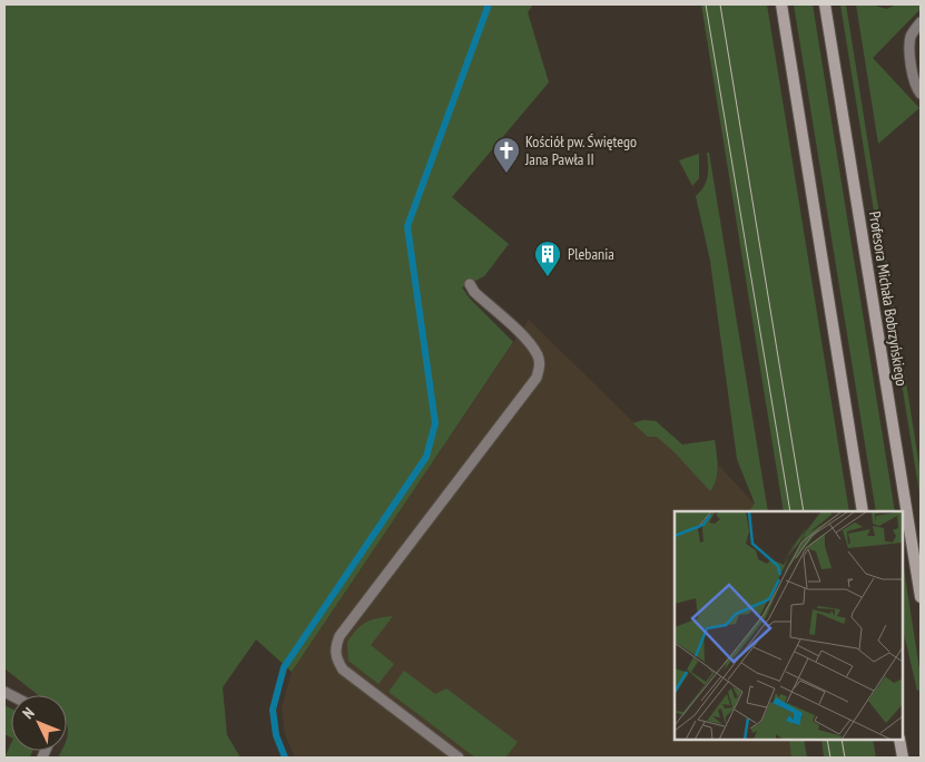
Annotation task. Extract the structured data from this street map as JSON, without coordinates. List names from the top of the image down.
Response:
{
  "streets": {
    "main road": ["Profesora Michała Bobrzyńskiego"]
  },
  "places": {
    "church": ["Kościół pw. Świętego Jana Pawła II"],
    "building": ["Plebania"]
  },
  "north": "top left"
}
